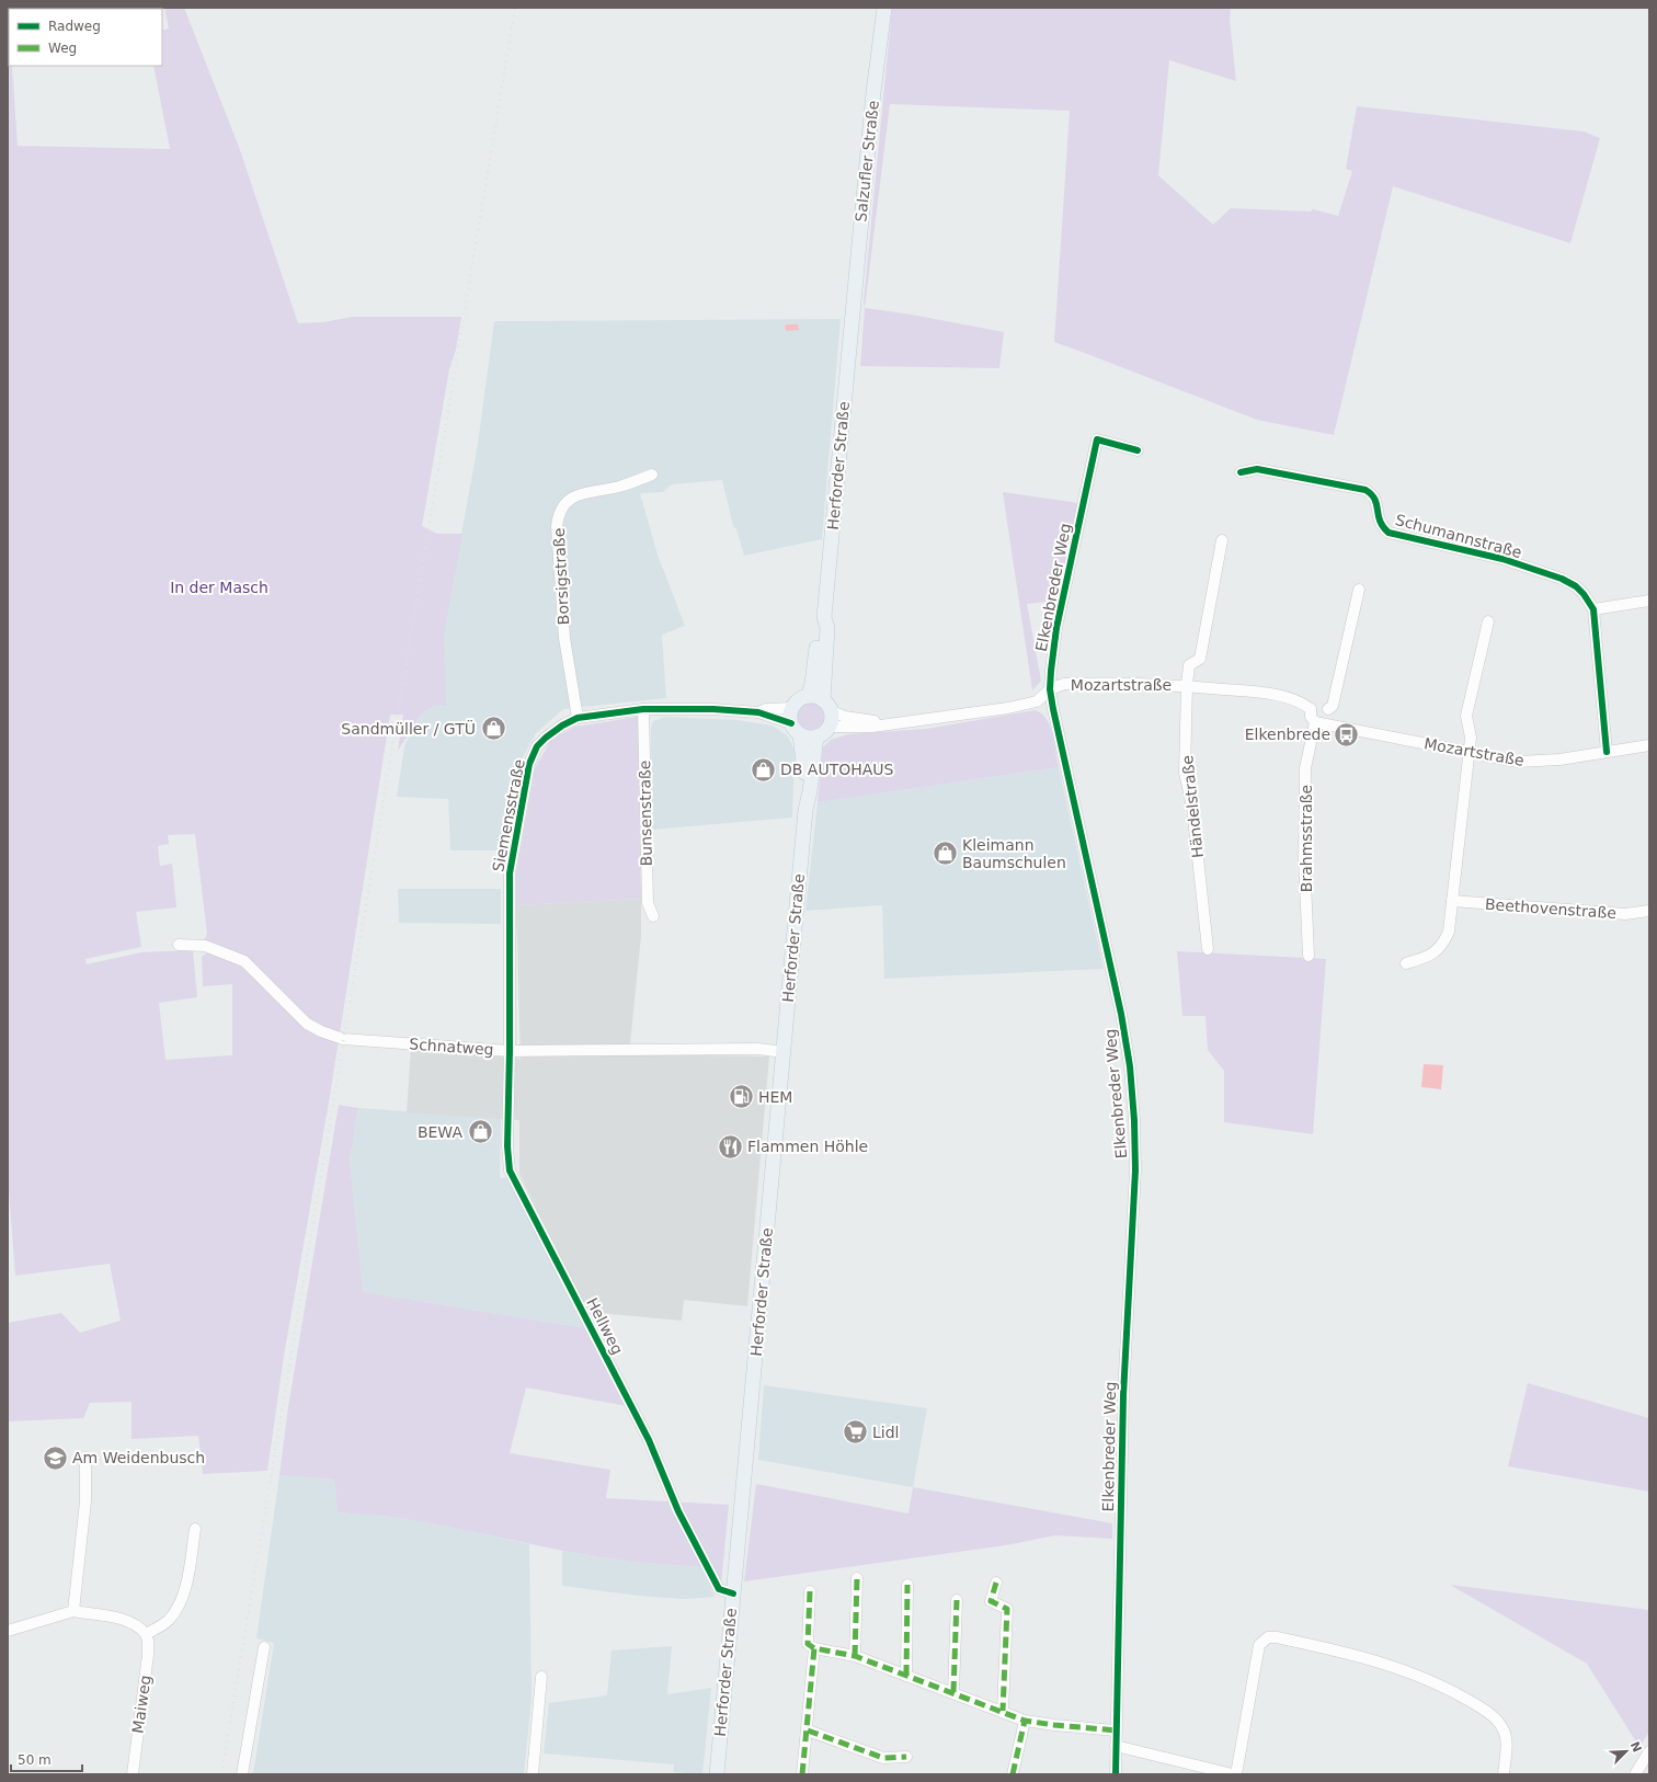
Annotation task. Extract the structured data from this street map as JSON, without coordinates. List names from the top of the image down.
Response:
{
  "streets": {
    "main road": ["Salzufler Straße", "Herforder Straße"],
    "street": [
      "Schumannstraße",
      "Borsigstraße",
      "Elkenbreder Weg",
      "Mozartstraße",
      "Händelstraße",
      "Bunsenstraße",
      "Siemensstraße",
      "Brahmsstraße",
      "Beethovenstraße",
      "Schnatweg",
      "Hellweg",
      "Maiweg"
    ]
  },
  "crossings": [
    ["Salzufler Straße", "Herforder Straße"],
    ["Herforder Straße", "Mozartstraße"],
    ["Herforder Straße", "Siemensstraße"],
    ["Herforder Straße", "Schnatweg"],
    ["Herforder Straße", "Hellweg"],
    ["Schumannstraße", "Mozartstraße"],
    ["Borsigstraße", "Siemensstraße"],
    ["Elkenbreder Weg", "Mozartstraße"],
    ["Mozartstraße", "Händelstraße"],
    ["Mozartstraße", "Siemensstraße"],
    ["Mozartstraße", "Brahmsstraße"],
    ["Bunsenstraße", "Siemensstraße"],
    ["Siemensstraße", "Schnatweg"],
    ["Siemensstraße", "Hellweg"],
    ["Schnatweg", "Hellweg"]
  ],
  "parks": ["In der Masch"],
  "places": {
    "shop": [
      "Sandmüller / GTÜ",
      "DB AUTOHAUS",
      "Kleimann Baumschulen",
      "BEWA"
    ],
    "bus stop": ["Elkenbrede"],
    "fuel station": ["HEM"],
    "restaurant": ["Flammen Höhle"],
    "supermarket": ["Lidl"],
    "school or university": ["Am Weidenbusch"]
  },
  "legend": ["Radweg", "Weg"],
  "scale_bar": "50 m",
  "north": "top right"
}
